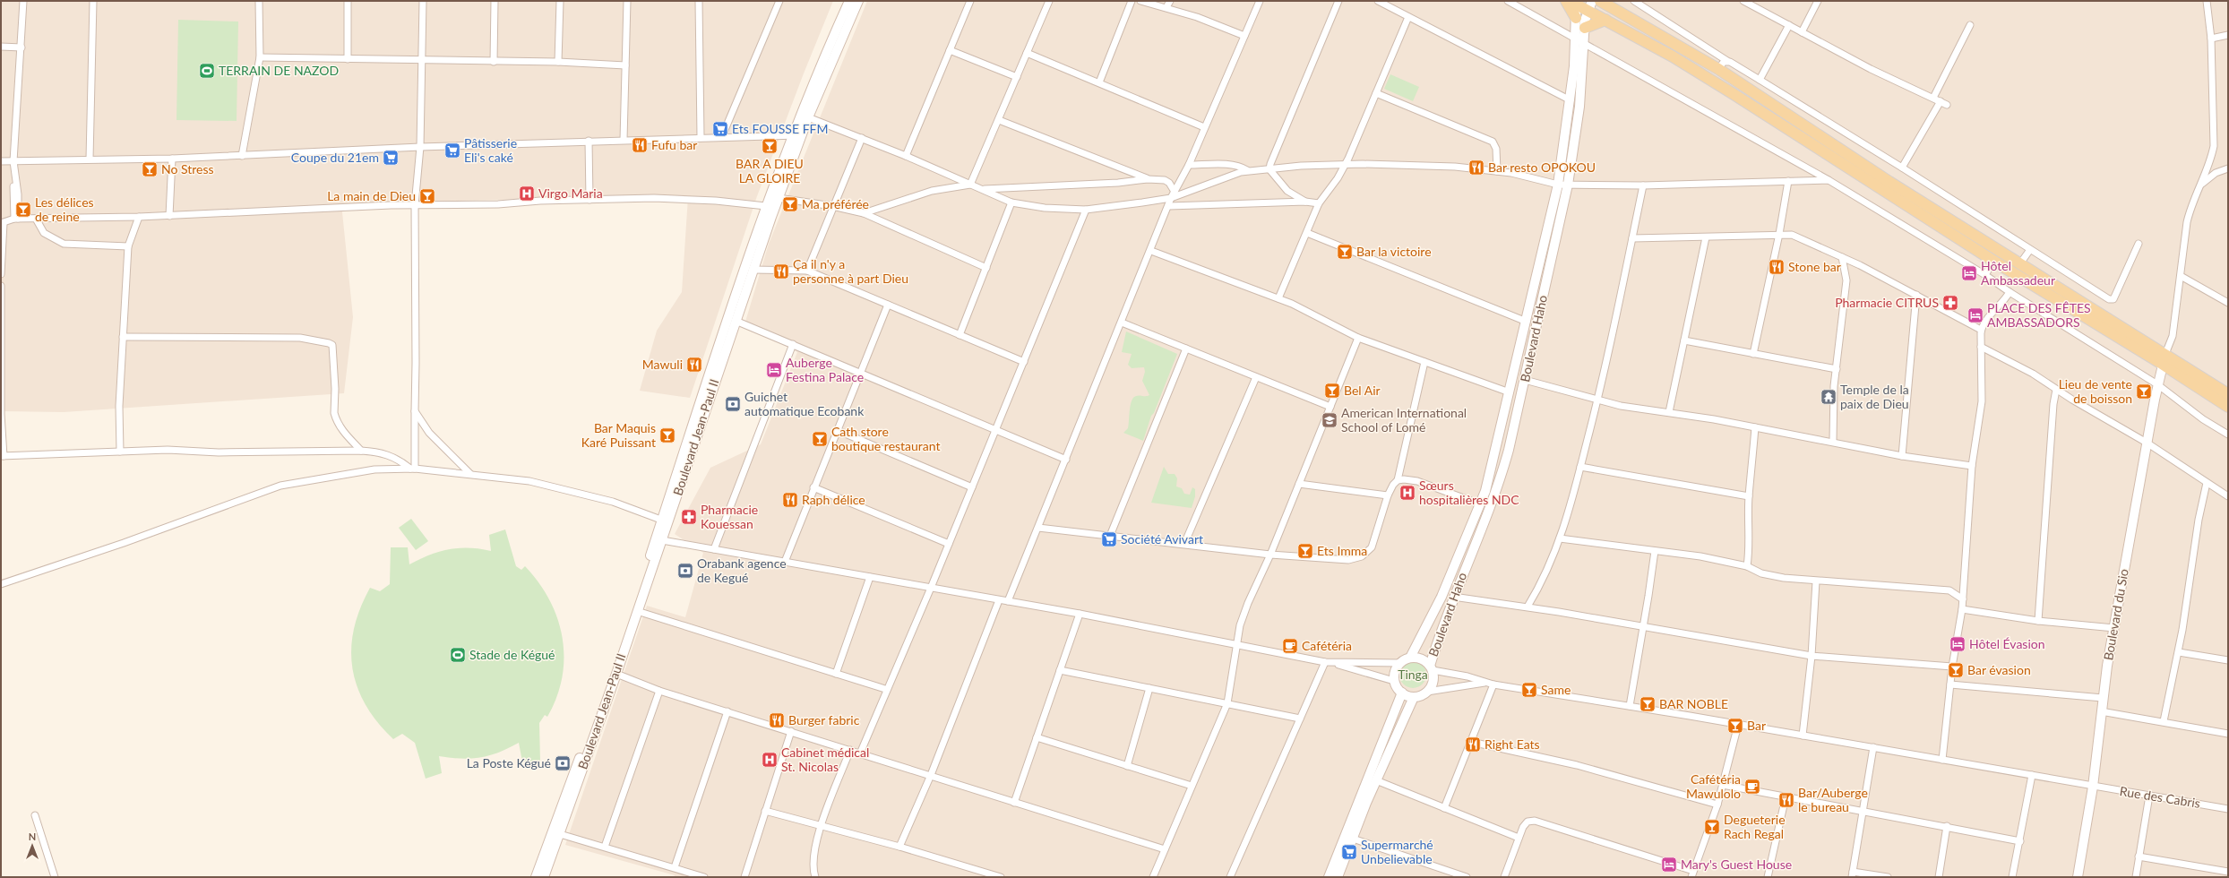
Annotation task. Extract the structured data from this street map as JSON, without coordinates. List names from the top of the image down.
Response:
{
  "streets": {
    "main road": ["Boulevard Haho", "Boulevard Jean-Paul II", "Boulevard du Sio"],
    "street": ["Rue des Cabris"]
  },
  "crossings": [
    ["Boulevard Haho", "Rue des Cabris"],
    ["Boulevard du Sio", "Rue des Cabris"]
  ],
  "parks": ["Tinga"],
  "places": {
    "sports": ["TERRAIN DE NAZOD", "Stade de Kégué"],
    "supermarket": [
      "Ets FOUSSE FFM",
      "Pâtisserie Eli's caké",
      "Coupe du 21em",
      "Société Avivart",
      "Supermarché Unbelievable"
    ],
    "restaurant": [
      "Fufu bar",
      "Bar resto OPOKOU",
      "Stone bar",
      "Ça il n'y a personne à part Dieu",
      "Mawuli",
      "Raph délice",
      "Burger fabric",
      "Right Eats",
      "Bar/Auberge le bureau"
    ],
    "bar": [
      "BAR A DIEU LA GLOIRE",
      "No Stress",
      "La main de Dieu",
      "Ma préférée",
      "Les délices de reine",
      "Bar la victoire",
      "Bel Air",
      "Lieu de vente de boisson",
      "Bar Maquis Karé Puissant",
      "Cath store boutique restaurant",
      "Ets Imma",
      "Bar évasion",
      "Same",
      "BAR NOBLE",
      "Bar",
      "Degueterie Rach Regal"
    ],
    "hospital": ["Virgo Maria", "Sœurs hospitalières NDC", "Cabinet médical St. Nicolas"],
    "hotel": [
      "Hôtel Ambassadeur",
      "PLACE DES FÊTES AMBASSADORS",
      "Auberge Festina Palace",
      "Hôtel Évasion",
      "Mary's Guest House"
    ],
    "pharmacy": ["Pharmacie CITRUS", "Pharmacie Kouessan"],
    "temple": ["Temple de la paix de Dieu"],
    "bank": ["Guichet automatique Ecobank", "Orabank agence de Kegué", "La Poste Kégué"],
    "school or university": ["American International School of Lomé"],
    "cafe": ["Cafétéria", "Cafétéria Mawulolo"]
  },
  "north": "top"
}
